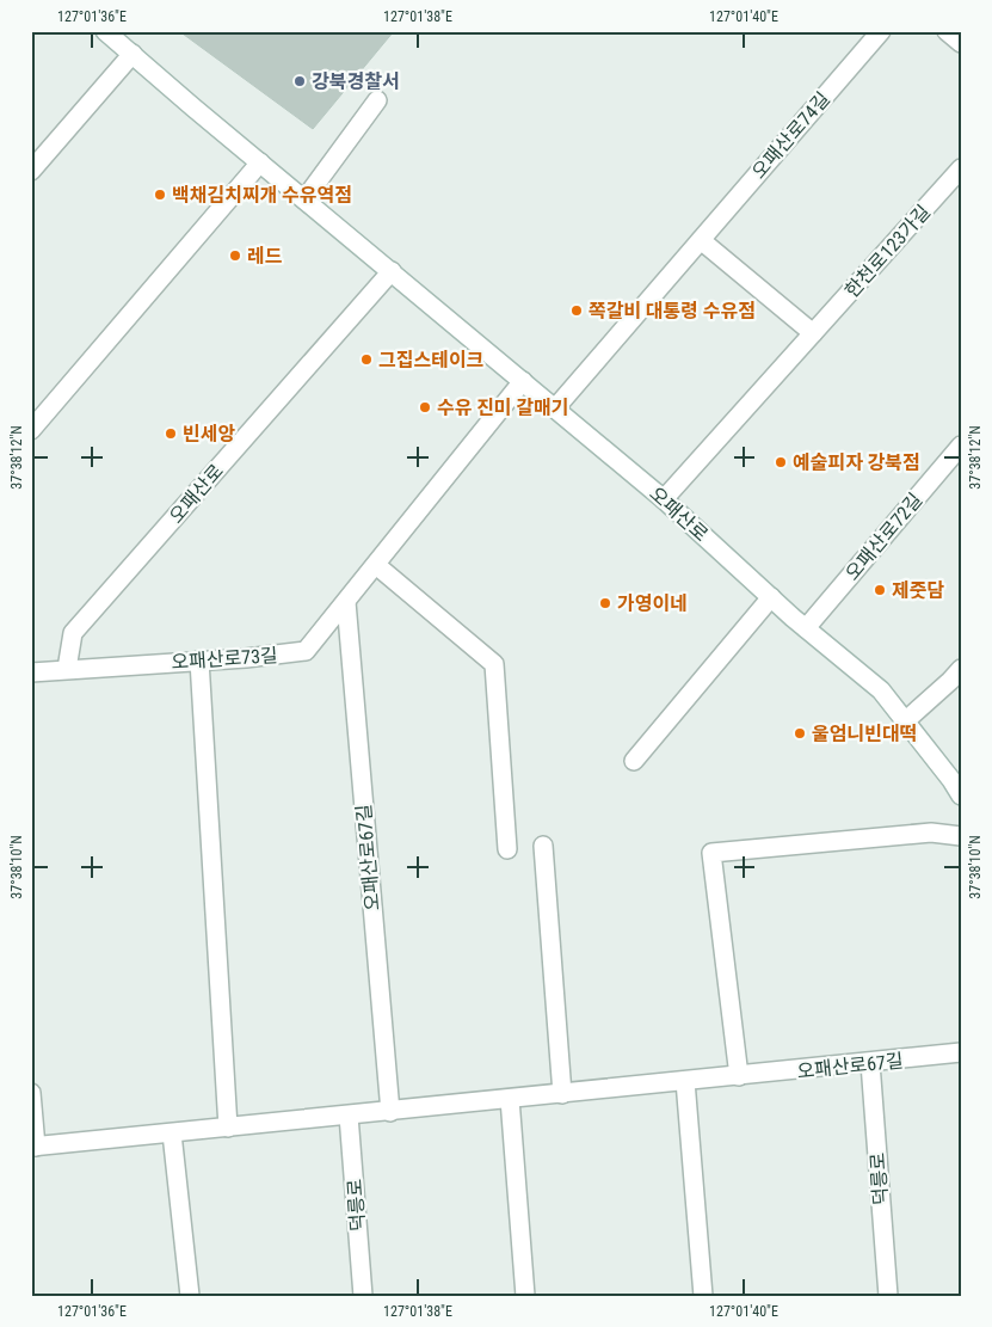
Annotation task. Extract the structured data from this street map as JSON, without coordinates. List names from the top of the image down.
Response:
{
  "streets": {
    "street": [
      "오패산로74길",
      "한천로123가길",
      "오패산로",
      "오패산로72길",
      "오패산로73길",
      "오패산로67길",
      "덕릉로"
    ]
  },
  "crossings": [
    ["오패산로74길", "오패산로"],
    ["한천로123가길", "오패산로"],
    ["오패산로", "오패산로72길"],
    ["오패산로", "오패산로73길"],
    ["오패산로73길", "오패산로67길"],
    ["오패산로67길", "덕릉로"]
  ],
  "places": [
    "강북경찰서",
    "백채김치찌개 수유역점",
    "레드",
    "쪽갈비 대통령 수유점",
    "그집스테이크",
    "수유 진미 갈매기",
    "빈세앙",
    "예술피자 강북점",
    "제줏담",
    "가영이네",
    "울엄니빈대떡"
  ],
  "coordinates": [
    "127°01'36\"E",
    "127°01'38\"E",
    "127°01'40\"E",
    "37°38'12\"N",
    "37°38'10\"N"
  ]
}
